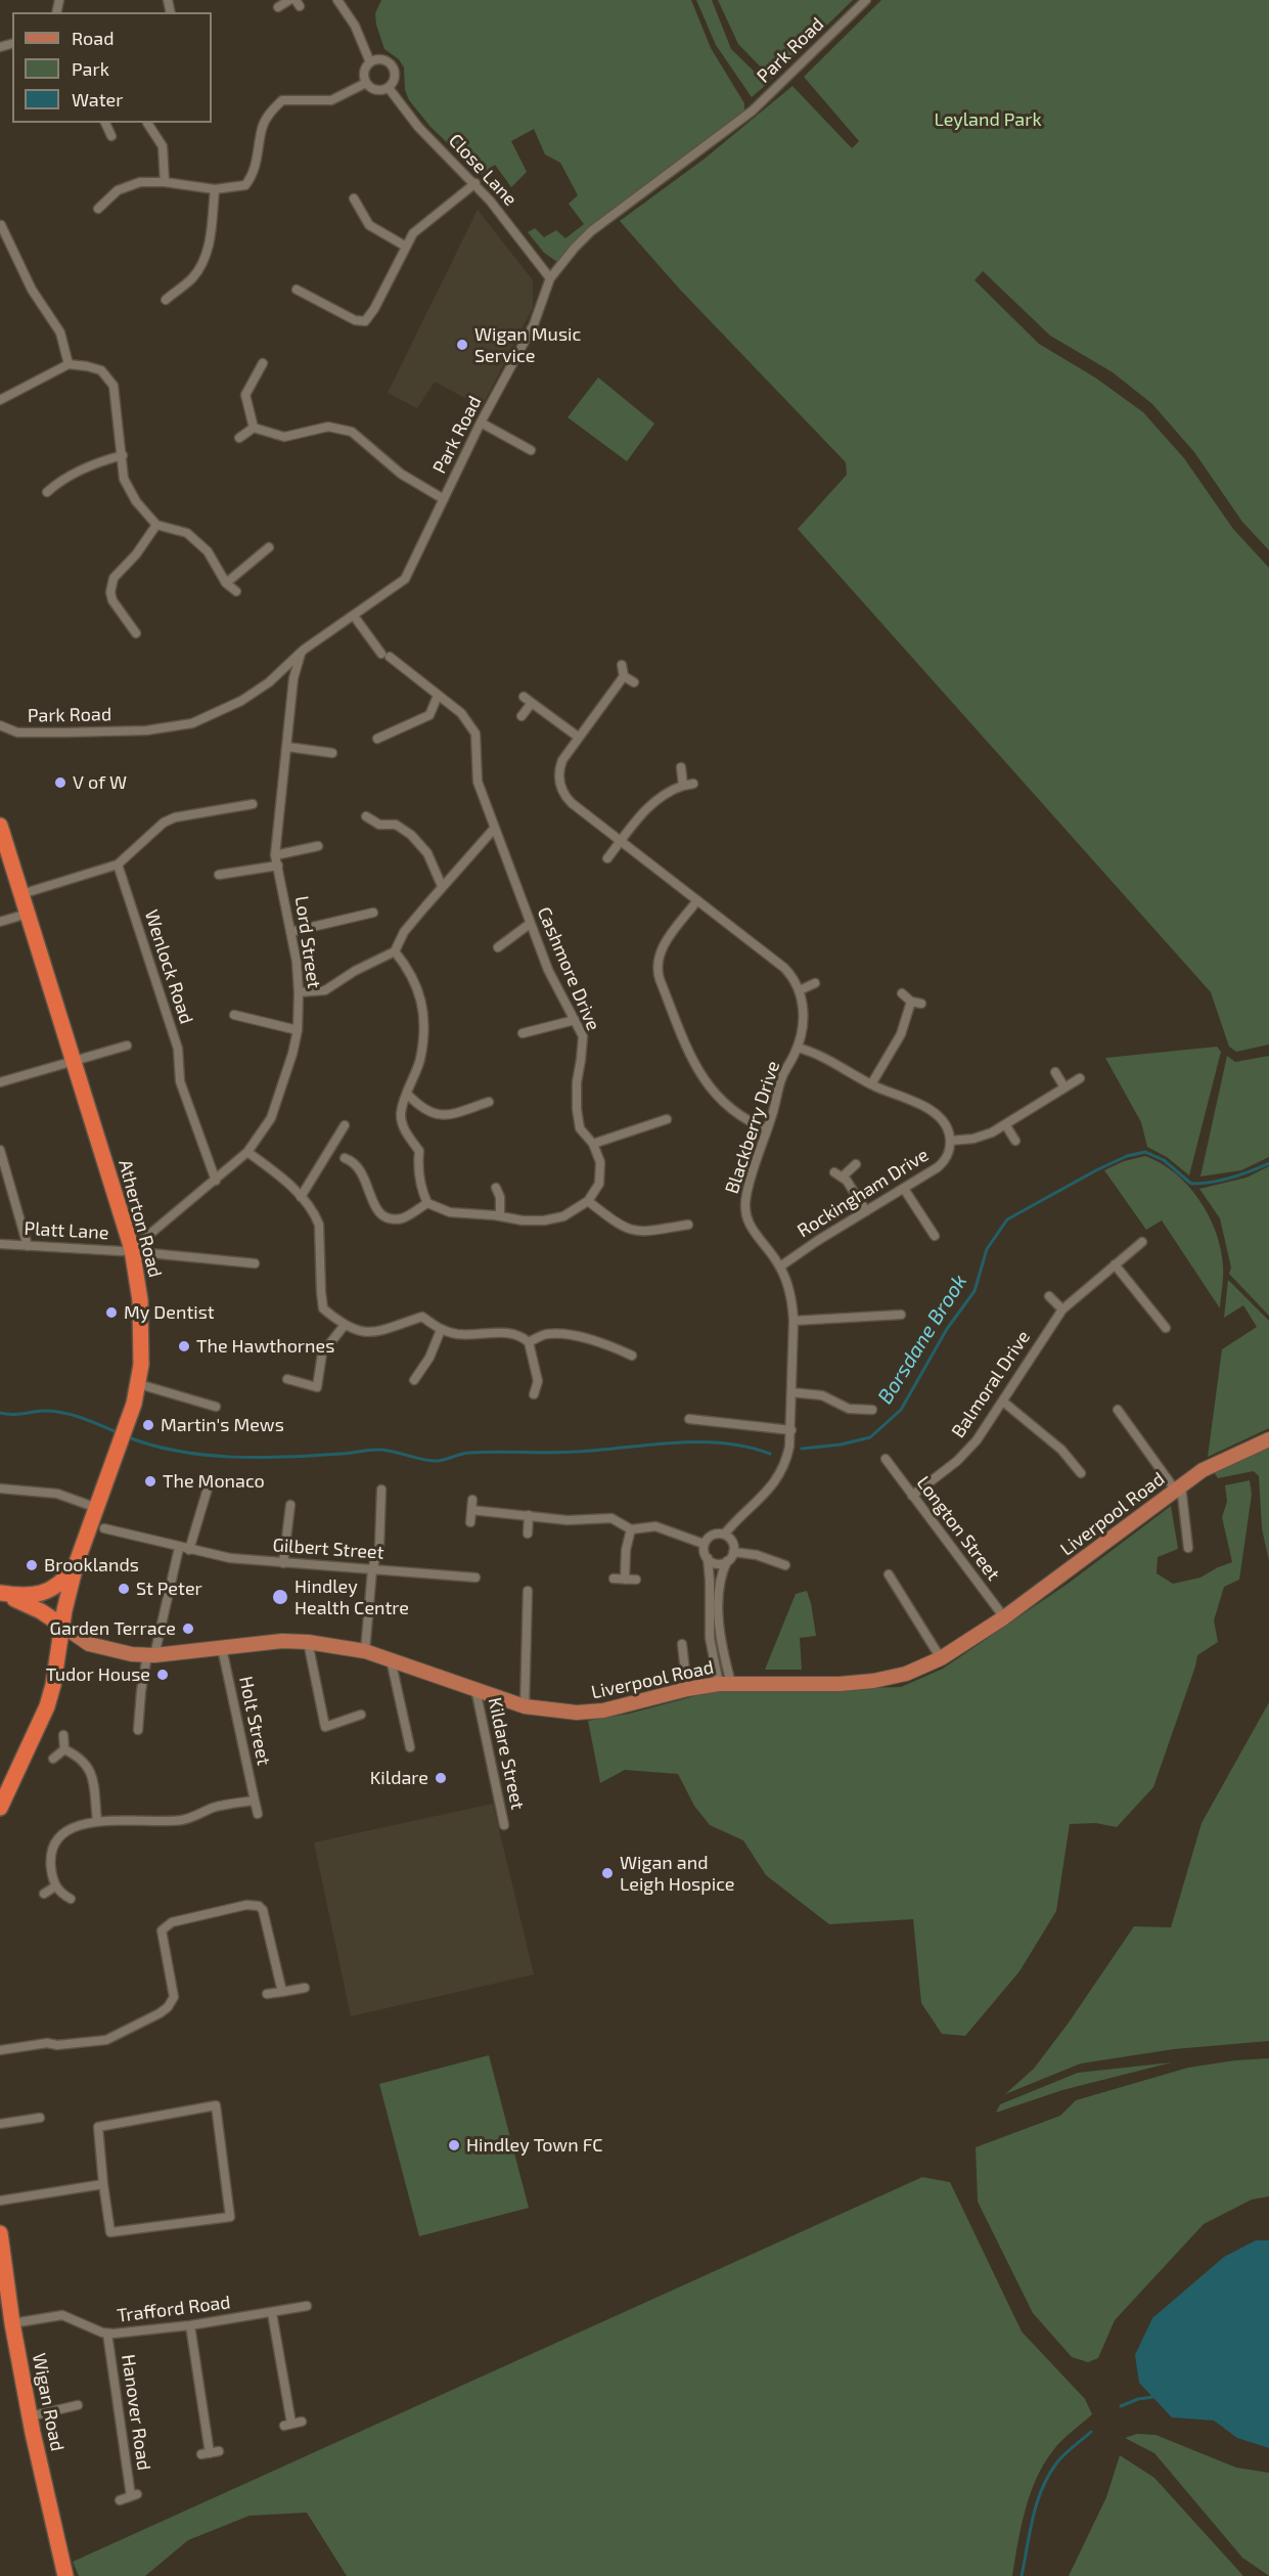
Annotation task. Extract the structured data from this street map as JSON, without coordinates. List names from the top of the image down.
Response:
{
  "streets": {
    "highway": ["Atherton Road", "Wigan Road"],
    "main road": ["Liverpool Road"],
    "street": [
      "Park Road",
      "Close Lane",
      "Lord Street",
      "Wenlock Road",
      "Cashmore Drive",
      "Blackberry Drive",
      "Rockingham Drive",
      "Platt Lane",
      "Balmoral Drive",
      "Longton Street",
      "Gilbert Street",
      "Holt Street",
      "Kildare Street",
      "Trafford Road",
      "Hanover Road"
    ]
  },
  "crossings": [
    ["Park Road", "Close Lane"],
    ["Park Road", "Lord Street"],
    ["Park Road", "Cashmore Drive"],
    ["Lord Street", "Wenlock Road"],
    ["Lord Street", "Atherton Road"],
    ["Lord Street", "Platt Lane"],
    ["Blackberry Drive", "Rockingham Drive"],
    ["Atherton Road", "Platt Lane"],
    ["Atherton Road", "Liverpool Road"],
    ["Balmoral Drive", "Longton Street"],
    ["Liverpool Road", "Longton Street"],
    ["Liverpool Road", "Holt Street"],
    ["Liverpool Road", "Kildare Street"],
    ["Trafford Road", "Wigan Road"],
    ["Trafford Road", "Hanover Road"]
  ],
  "water": ["Borsdane Brook"],
  "parks": ["Leyland Park"],
  "places": [
    "Wigan Music Service",
    "V of W",
    "My Dentist",
    "The Hawthornes",
    "Martin's Mews",
    "The Monaco",
    "Brooklands",
    "St Peter",
    "Hindley Health Centre",
    "Garden Terrace",
    "Tudor House",
    "Kildare",
    "Wigan and Leigh Hospice",
    "Hindley Town FC"
  ],
  "legend": ["Road", "Park", "Water"]
}
